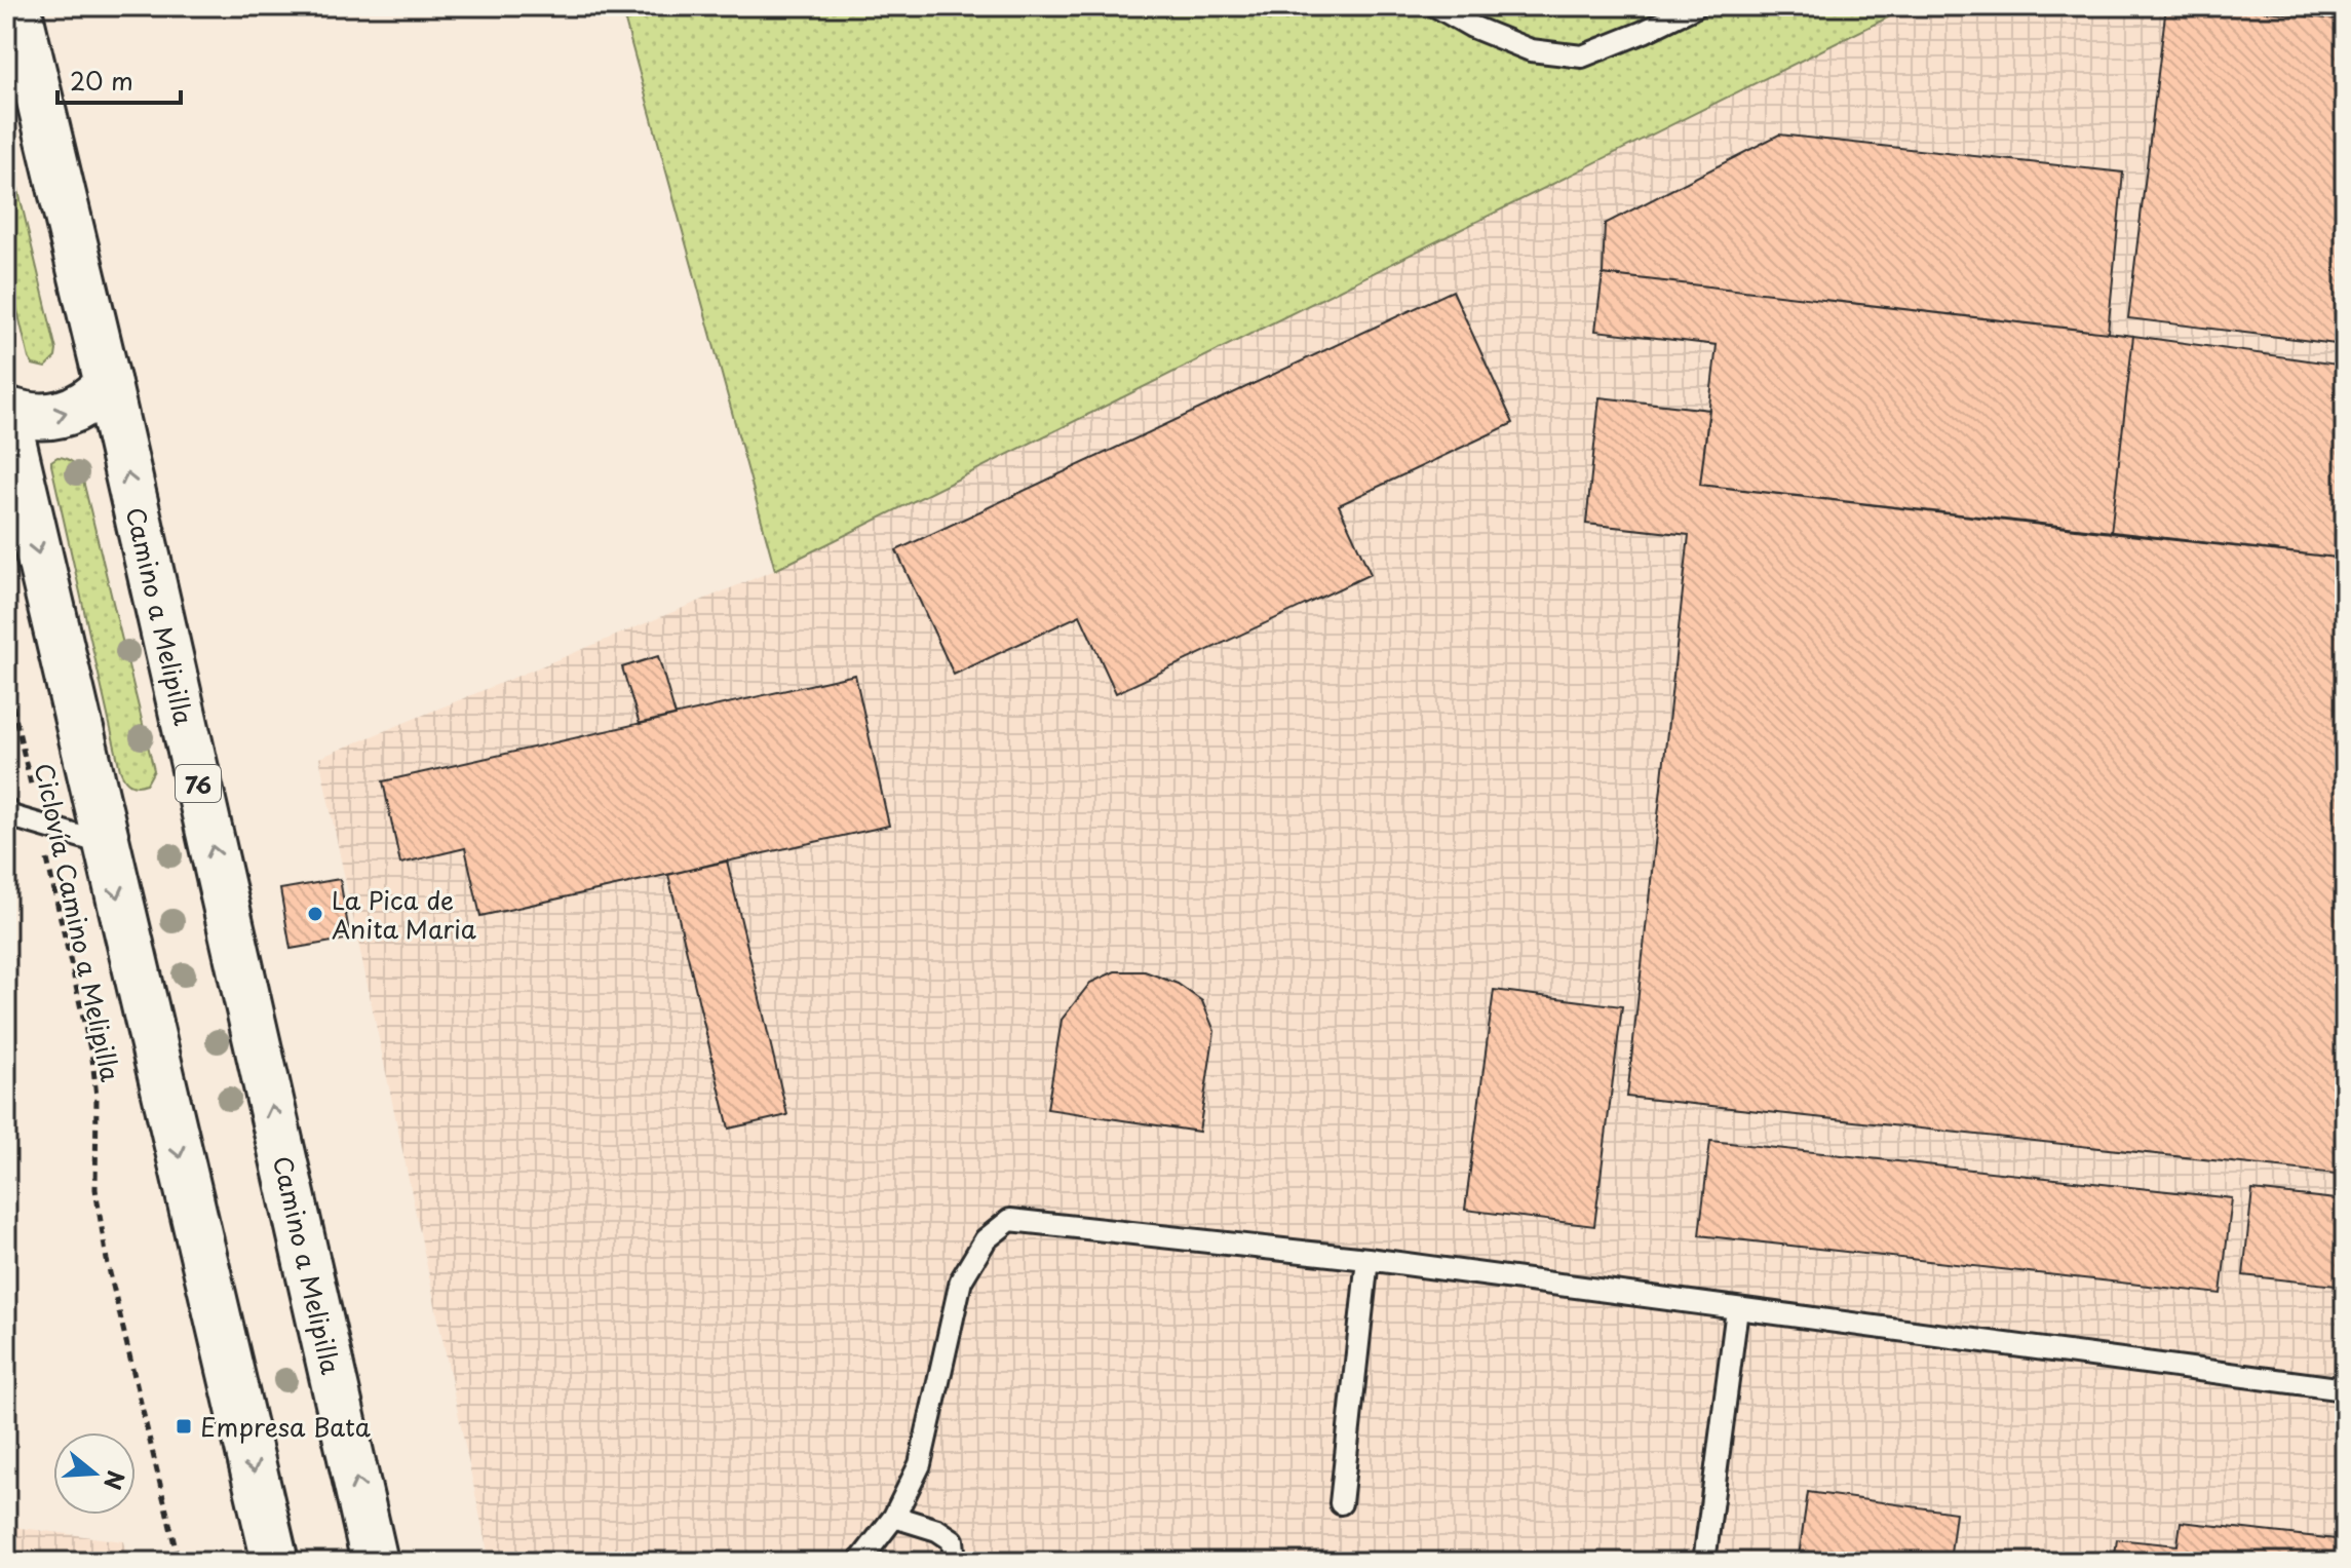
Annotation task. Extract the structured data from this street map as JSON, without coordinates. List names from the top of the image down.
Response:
{
  "streets": {
    "main road": ["Camino a Melipilla", "76"],
    "path": ["Ciclovía Camino a Melipilla"]
  },
  "places": {
    "other": ["La Pica de Anita Maria"],
    "transit": ["Empresa Bata"]
  },
  "scale_bar": "20 m",
  "north": "right"
}
